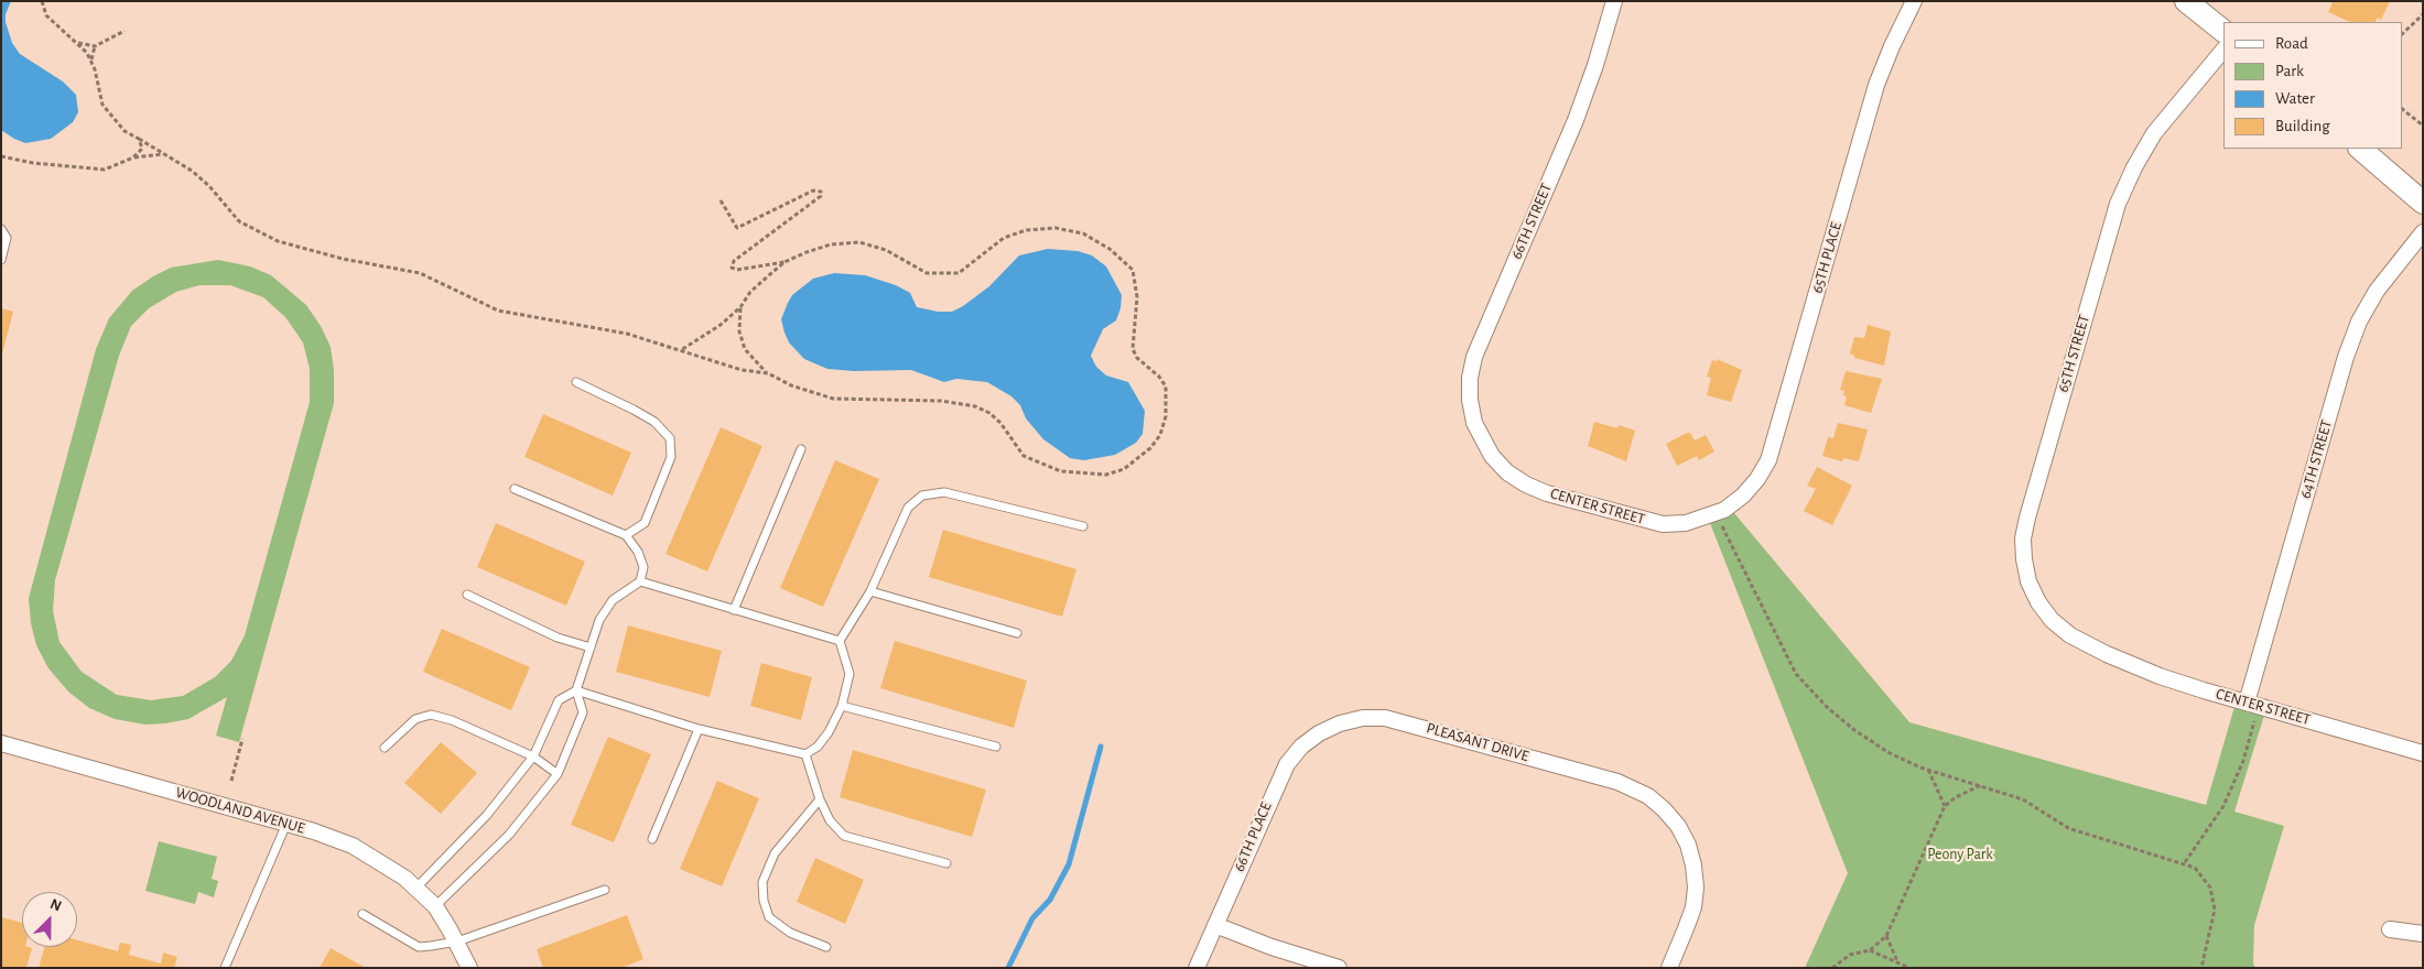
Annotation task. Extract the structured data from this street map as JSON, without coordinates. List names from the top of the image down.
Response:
{
  "streets": {
    "street": [
      "66TH STREET",
      "65TH PLACE",
      "65TH STREET",
      "64TH STREET",
      "CENTER STREET",
      "PLEASANT DRIVE",
      "WOODLAND AVENUE",
      "66TH PLACE"
    ]
  },
  "crossings": [
    ["66TH STREET", "CENTER STREET"],
    ["65TH PLACE", "CENTER STREET"],
    ["65TH STREET", "CENTER STREET"],
    ["64TH STREET", "CENTER STREET"],
    ["PLEASANT DRIVE", "66TH PLACE"]
  ],
  "parks": ["Peony Park"],
  "legend": [
    "Road",
    "Park",
    "Water",
    "Building"
  ],
  "north": "top right"
}
